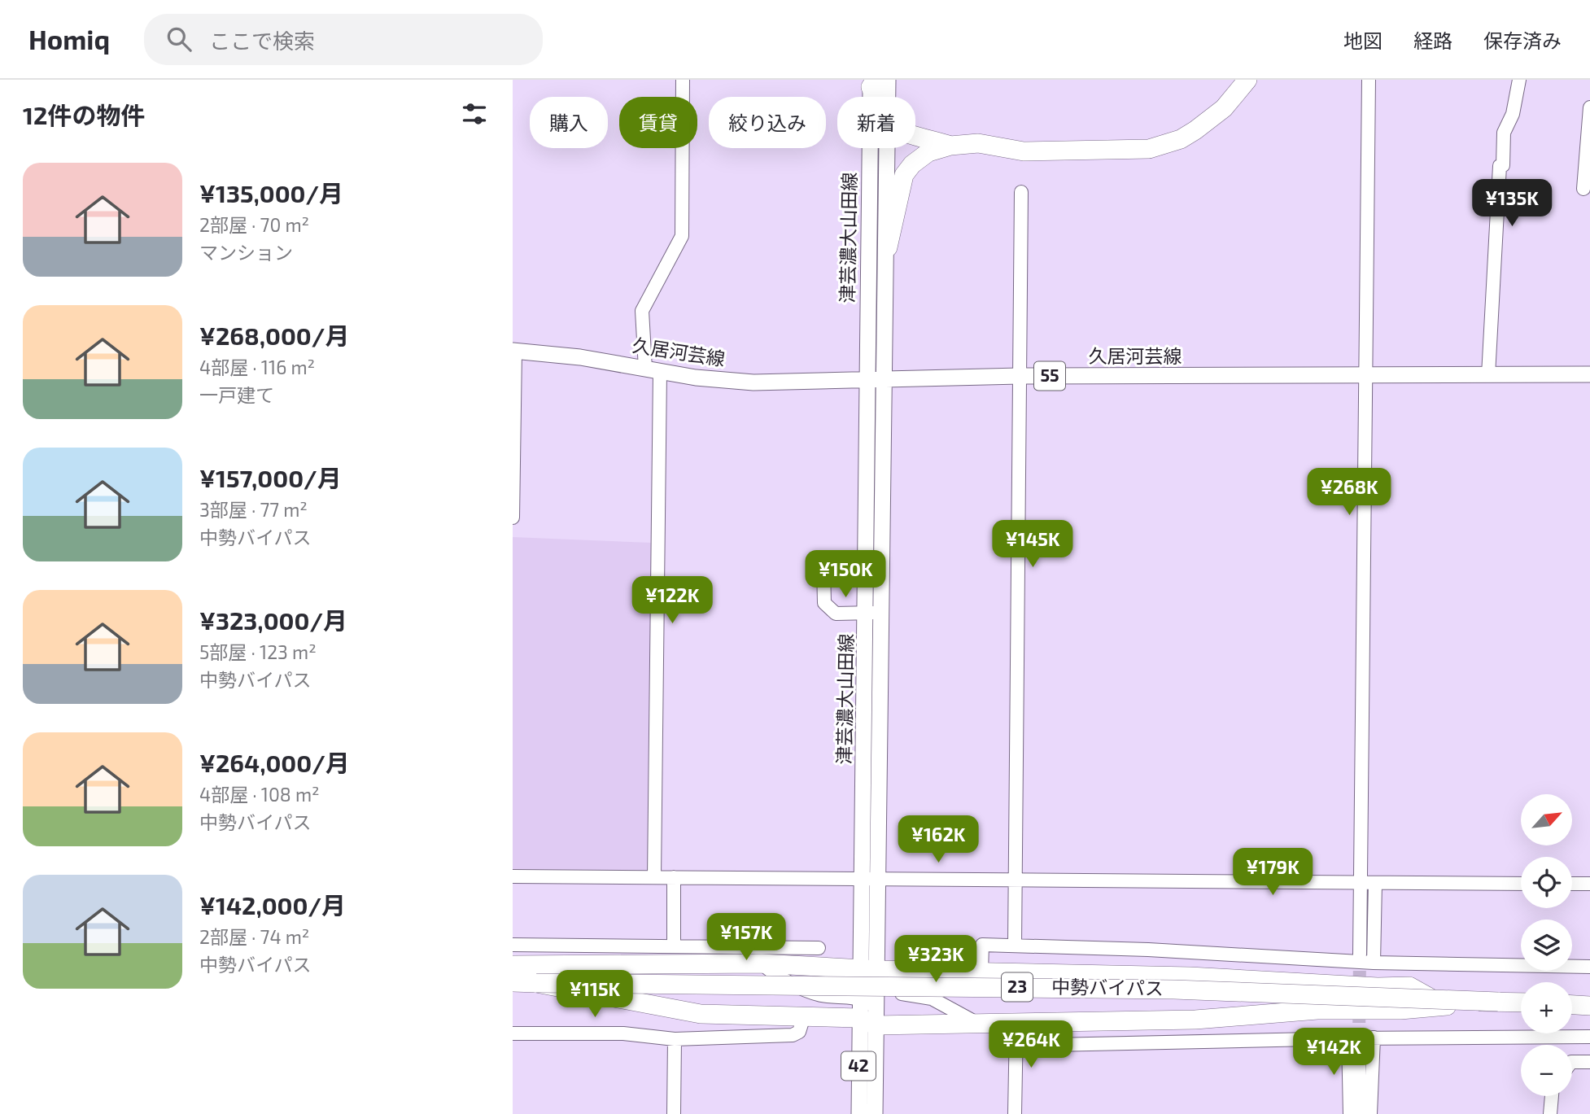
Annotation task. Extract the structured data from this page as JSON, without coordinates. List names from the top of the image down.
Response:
{
  "streets": {
    "highway": ["23", "中勢バイパス"],
    "main road": [
      "津芸濃大山田線",
      "久居河芸線",
      "55",
      "42"
    ]
  },
  "crossings": [
    ["津芸濃大山田線", "久居河芸線"]
  ],
  "north": "top right",
  "page": {
    "header": "Homiq",
    "search": "ここで検索",
    "nav": ["地図", "経路", "保存済み"],
    "heading": "12件の物件",
    "chip": [
      "購入",
      "賃貸",
      "絞り込み",
      "新着"
    ],
    "list": [
      {
        "name": "¥135,000/月",
        "note": "2部屋 · 70 m² · マンション"
      },
      {
        "name": "¥268,000/月",
        "note": "4部屋 · 116 m² · 一戸建て"
      },
      {
        "name": "¥157,000/月",
        "note": "3部屋 · 77 m² · 中勢バイパス"
      },
      {
        "name": "¥323,000/月",
        "note": "5部屋 · 123 m² · 中勢バイパス"
      },
      {
        "name": "¥264,000/月",
        "note": "4部屋 · 108 m² · 中勢バイパス"
      },
      {
        "name": "¥142,000/月",
        "note": "2部屋 · 74 m² · 中勢バイパス"
      }
    ],
    "price": [
      "¥135K",
      "¥268K",
      "¥145K",
      "¥150K",
      "¥122K",
      "¥162K",
      "¥179K",
      "¥157K",
      "¥323K",
      "¥115K",
      "¥264K",
      "¥142K"
    ],
    "map_buttons": ["+", "−"]
  }
}
